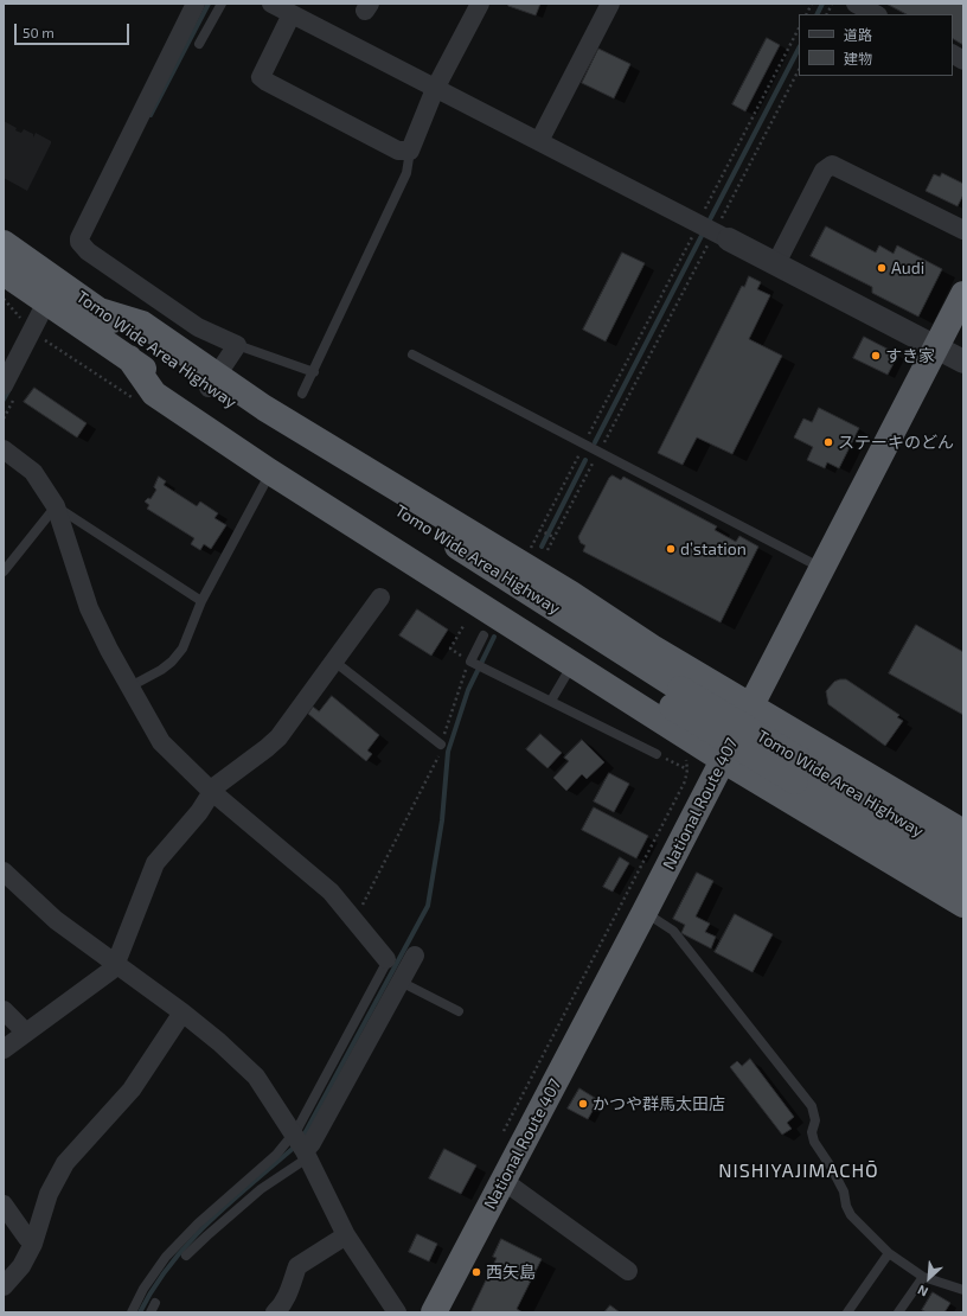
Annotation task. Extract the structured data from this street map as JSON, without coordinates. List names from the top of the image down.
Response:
{
  "streets": {
    "highway": ["Tomo Wide Area Highway", "National Route 407"]
  },
  "districts": ["NISHIYAJIMACHŌ"],
  "places": [
    "Audi",
    "すき家",
    "ステーキのどん",
    "d’station",
    "かつや群馬太田店",
    "西矢島"
  ],
  "legend": ["道路", "建物"],
  "scale_bar": "50 m",
  "north": "bottom left"
}
